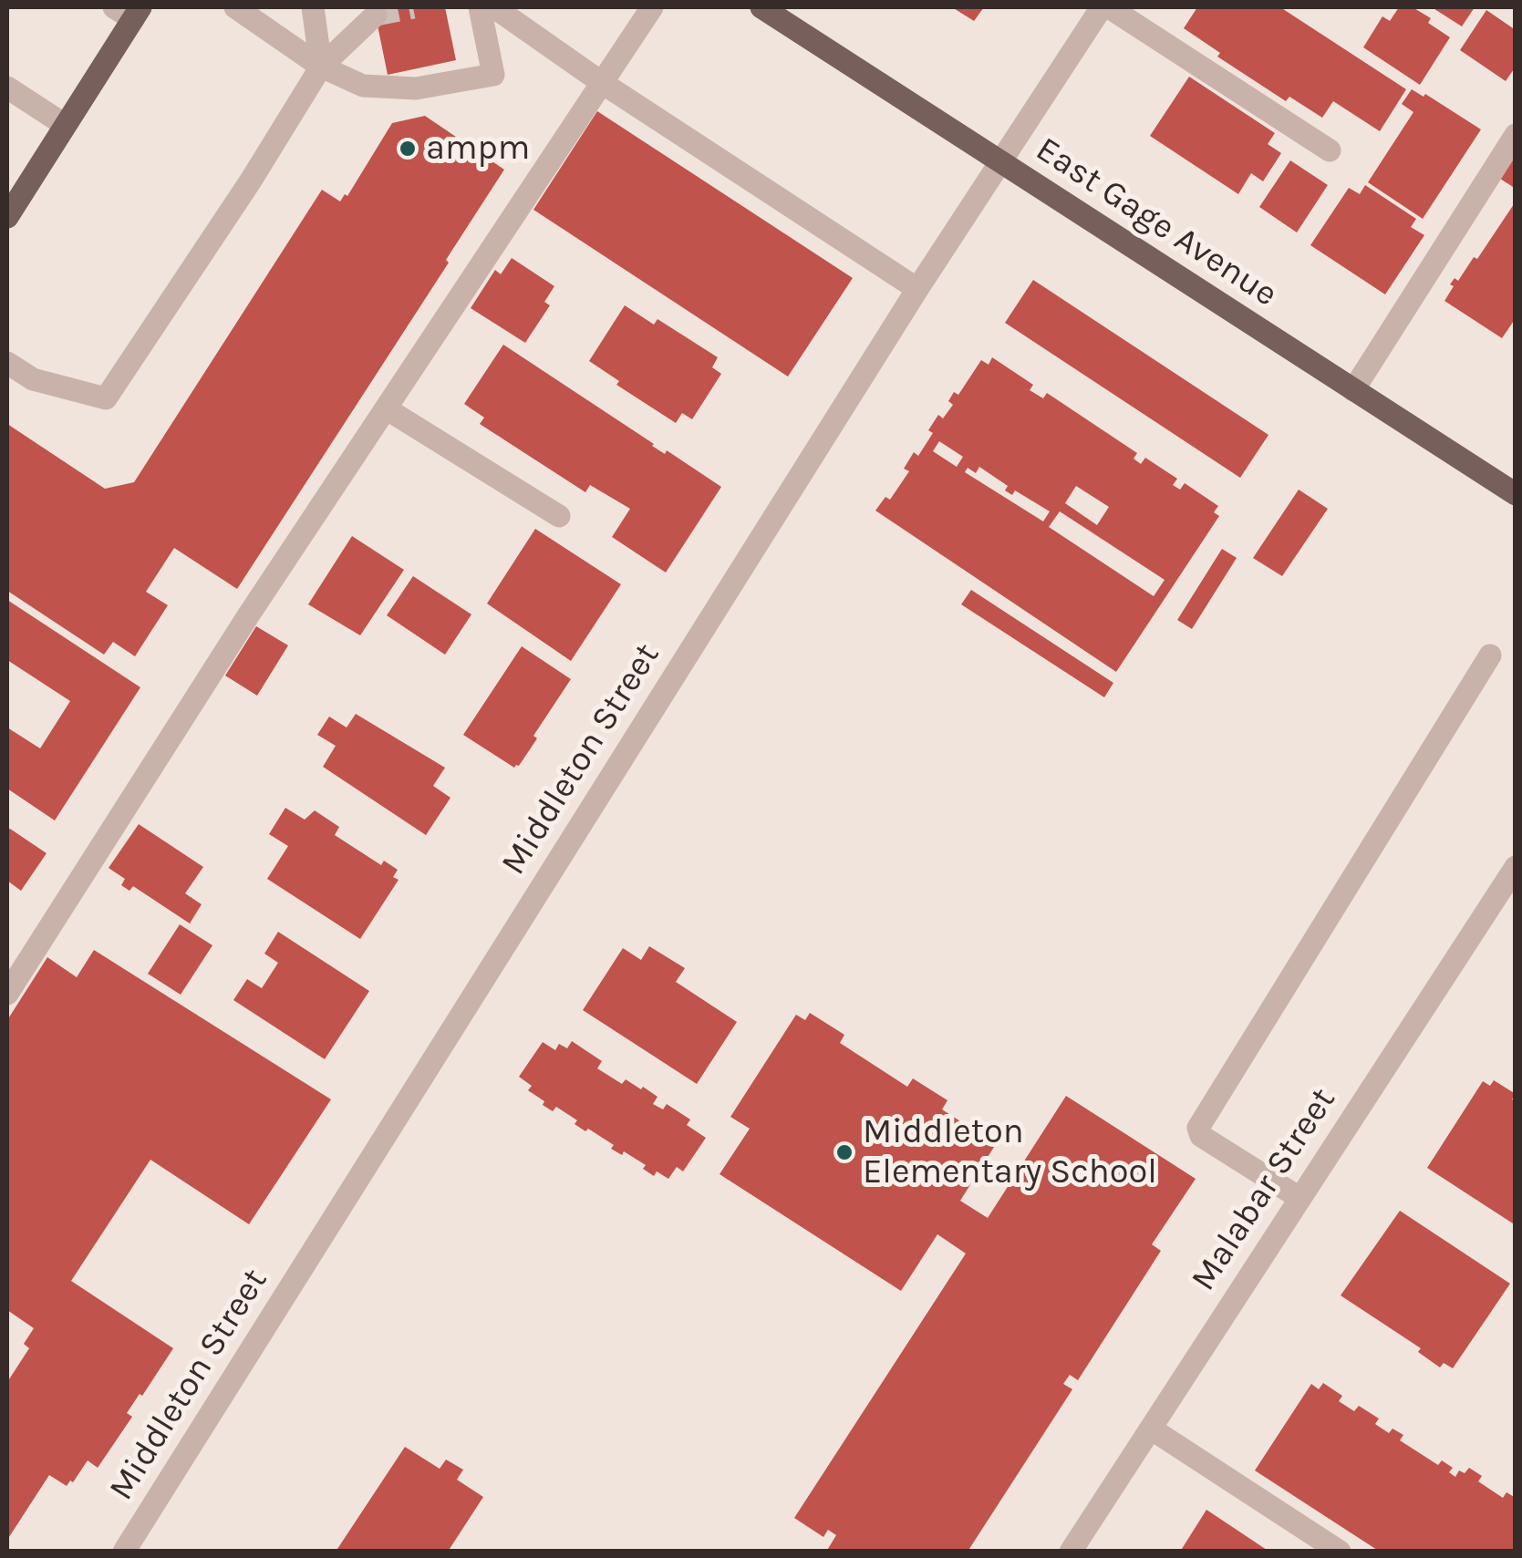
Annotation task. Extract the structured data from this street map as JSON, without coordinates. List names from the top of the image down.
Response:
{
  "streets": {
    "main road": ["East Gage Avenue"],
    "street": ["Middleton Street", "Malabar Street"]
  },
  "crossings": [
    ["East Gage Avenue", "Middleton Street"]
  ],
  "places": ["ampm", "Middleton Elementary School"]
}
